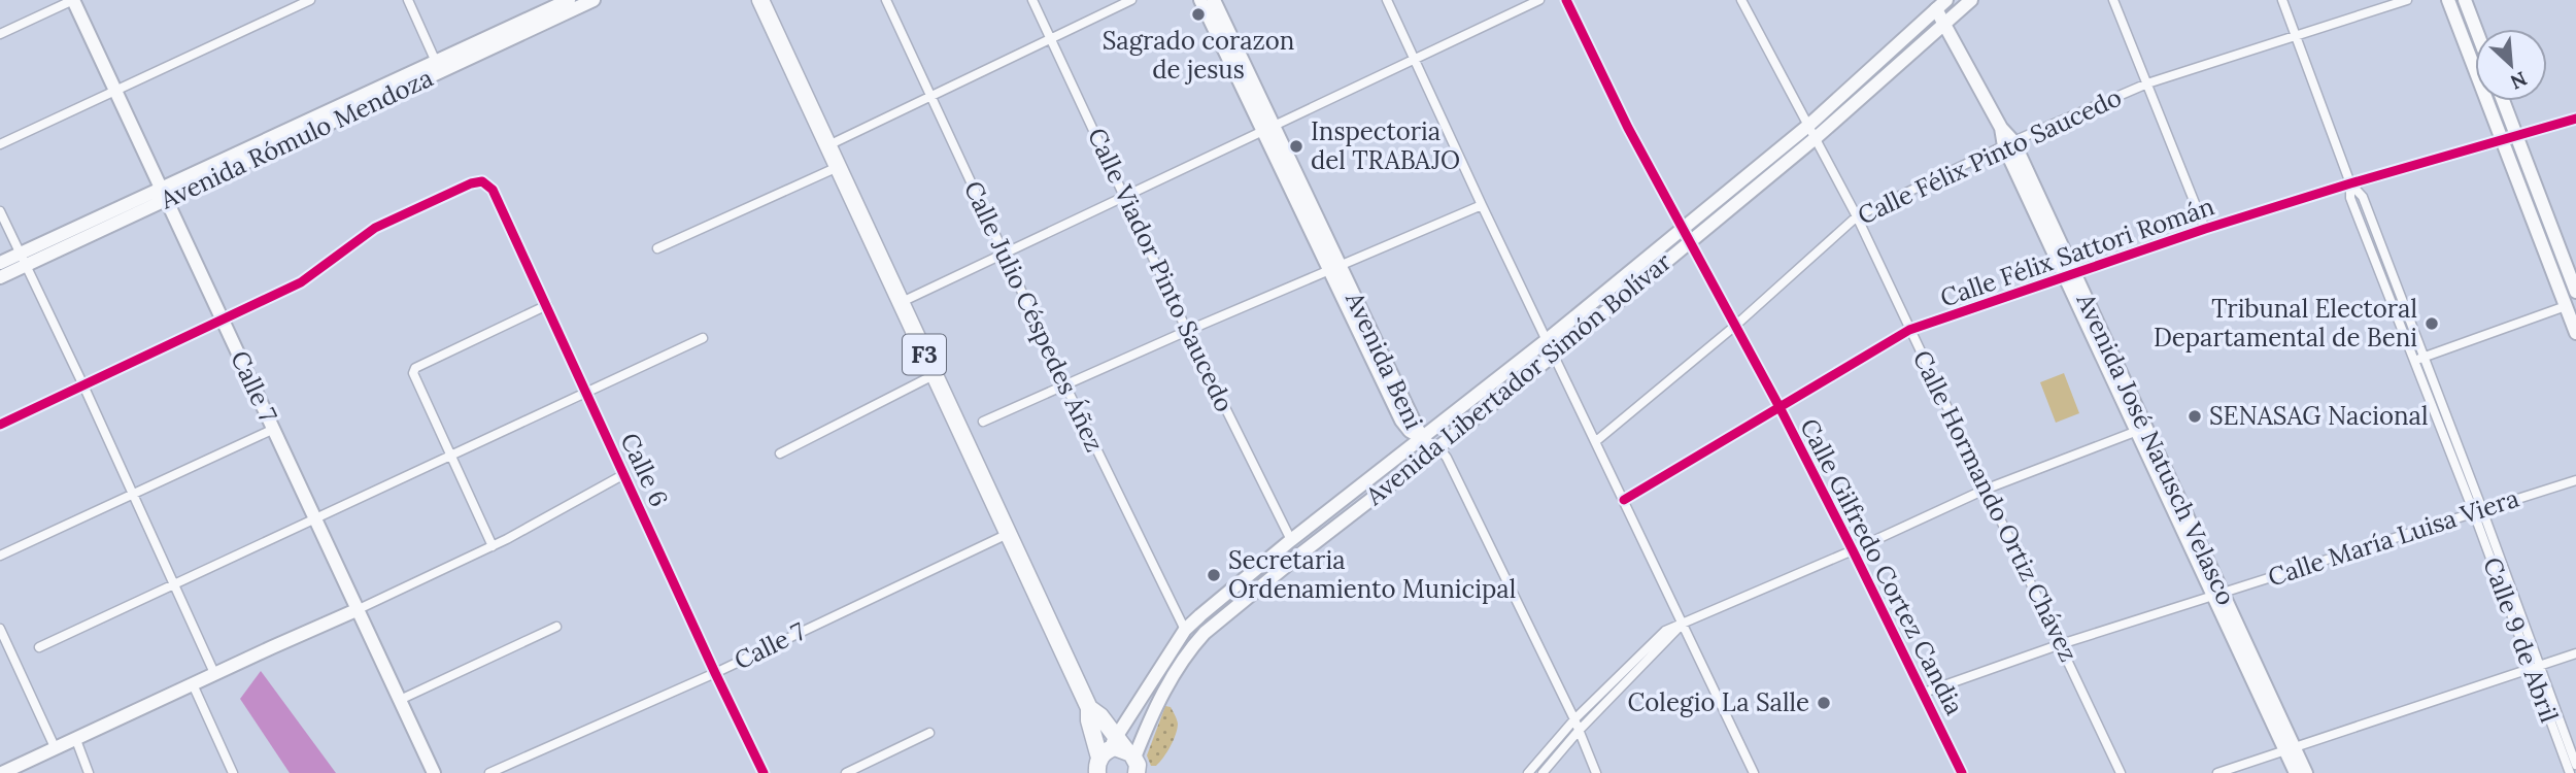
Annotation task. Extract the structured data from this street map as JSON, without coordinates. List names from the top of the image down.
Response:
{
  "streets": {
    "highway": ["F3"],
    "main road": [
      "Avenida Rómulo Mendoza",
      "Avenida Beni",
      "Avenida Libertador Simón Bolívar",
      "Calle 7",
      "Avenida José Natusch Velasco"
    ],
    "street": [
      "Calle Félix Pinto Saucedo",
      "Calle Félix Sattori Román",
      "Calle Viador Pinto Saucedo",
      "Calle Julio Céspedes Áñez",
      "Calle 6",
      "Calle Hormando Ortiz Chávez",
      "Calle María Luisa Viera",
      "Calle Gilfredo Cortez Candia",
      "Calle 9 de Abril"
    ]
  },
  "crossings": [
    ["Avenida Rómulo Mendoza", "Calle 7"],
    ["Calle Félix Pinto Saucedo", "Avenida José Natusch Velasco"],
    ["Calle Félix Pinto Saucedo", "Calle Hormando Ortiz Chávez"],
    ["Calle Félix Pinto Saucedo", "Calle Gilfredo Cortez Candia"],
    ["Calle Félix Pinto Saucedo", "Calle 9 de Abril"],
    ["Calle Félix Sattori Román", "Avenida José Natusch Velasco"],
    ["Calle Félix Sattori Román", "Calle Hormando Ortiz Chávez"],
    ["Calle Félix Sattori Román", "Calle Gilfredo Cortez Candia"],
    ["Calle Félix Sattori Román", "Calle 9 de Abril"],
    ["Calle Viador Pinto Saucedo", "Avenida Libertador Simón Bolívar"],
    ["Calle Julio Céspedes Áñez", "Avenida Libertador Simón Bolívar"],
    ["F3", "Avenida Libertador Simón Bolívar"],
    ["F3", "Calle 7"],
    ["Avenida Beni", "Avenida Libertador Simón Bolívar"],
    ["Avenida Libertador Simón Bolívar", "Avenida José Natusch Velasco"],
    ["Avenida Libertador Simón Bolívar", "Calle Hormando Ortiz Chávez"],
    ["Avenida Libertador Simón Bolívar", "Calle Gilfredo Cortez Candia"],
    ["Calle 7", "Calle 6"],
    ["Avenida José Natusch Velasco", "Calle María Luisa Viera"],
    ["Calle Hormando Ortiz Chávez", "Calle María Luisa Viera"],
    ["Calle María Luisa Viera", "Calle Gilfredo Cortez Candia"],
    ["Calle María Luisa Viera", "Calle 9 de Abril"]
  ],
  "places": [
    "Sagrado corazon de jesus",
    "Inspectoria del TRABAJO",
    "Tribunal Electoral Departamental de Beni",
    "SENASAG Nacional",
    "Secretaria Ordenamiento Municipal",
    "Colegio La Salle"
  ],
  "north": "bottom right"
}
